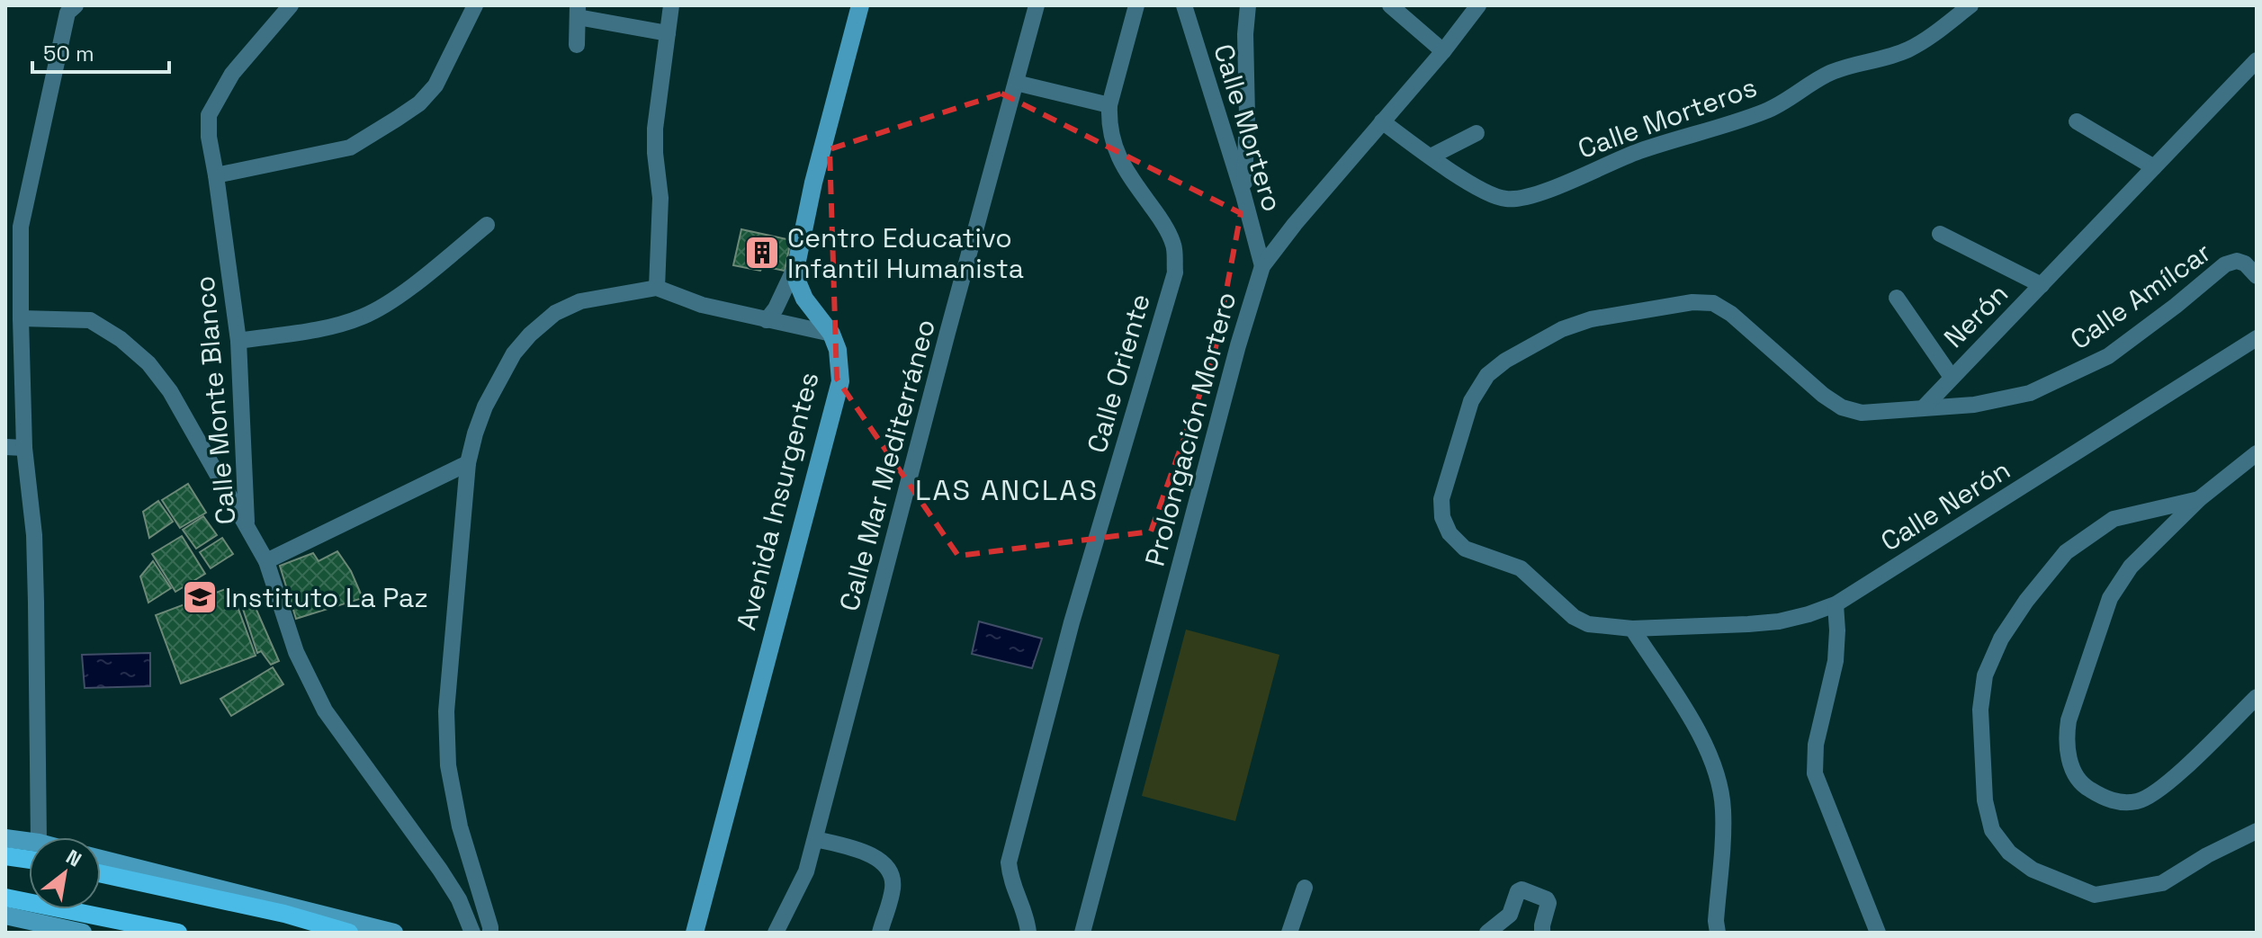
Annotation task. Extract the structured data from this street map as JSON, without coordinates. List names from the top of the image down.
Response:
{
  "streets": {
    "main road": ["Avenida Insurgentes"],
    "street": [
      "Calle Morteros",
      "Calle Mortero",
      "Calle Amílcar",
      "Nerón",
      "Calle Oriente",
      "Calle Monte Blanco",
      "Prolongación Mortero",
      "Calle Mar Mediterráneo",
      "Calle Nerón"
    ]
  },
  "crossings": [
    ["Calle Morteros", "Prolongación Mortero"],
    ["Calle Mortero", "Prolongación Mortero"],
    ["Calle Amílcar", "Nerón"],
    ["Calle Amílcar", "Calle Nerón"],
    ["Nerón", "Calle Nerón"]
  ],
  "districts": ["LAS ANCLAS"],
  "places": {
    "building": ["Centro Educativo Infantil Humanista"],
    "school or university": ["Instituto La Paz"]
  },
  "scale_bar": "50 m",
  "north": "top right"
}
